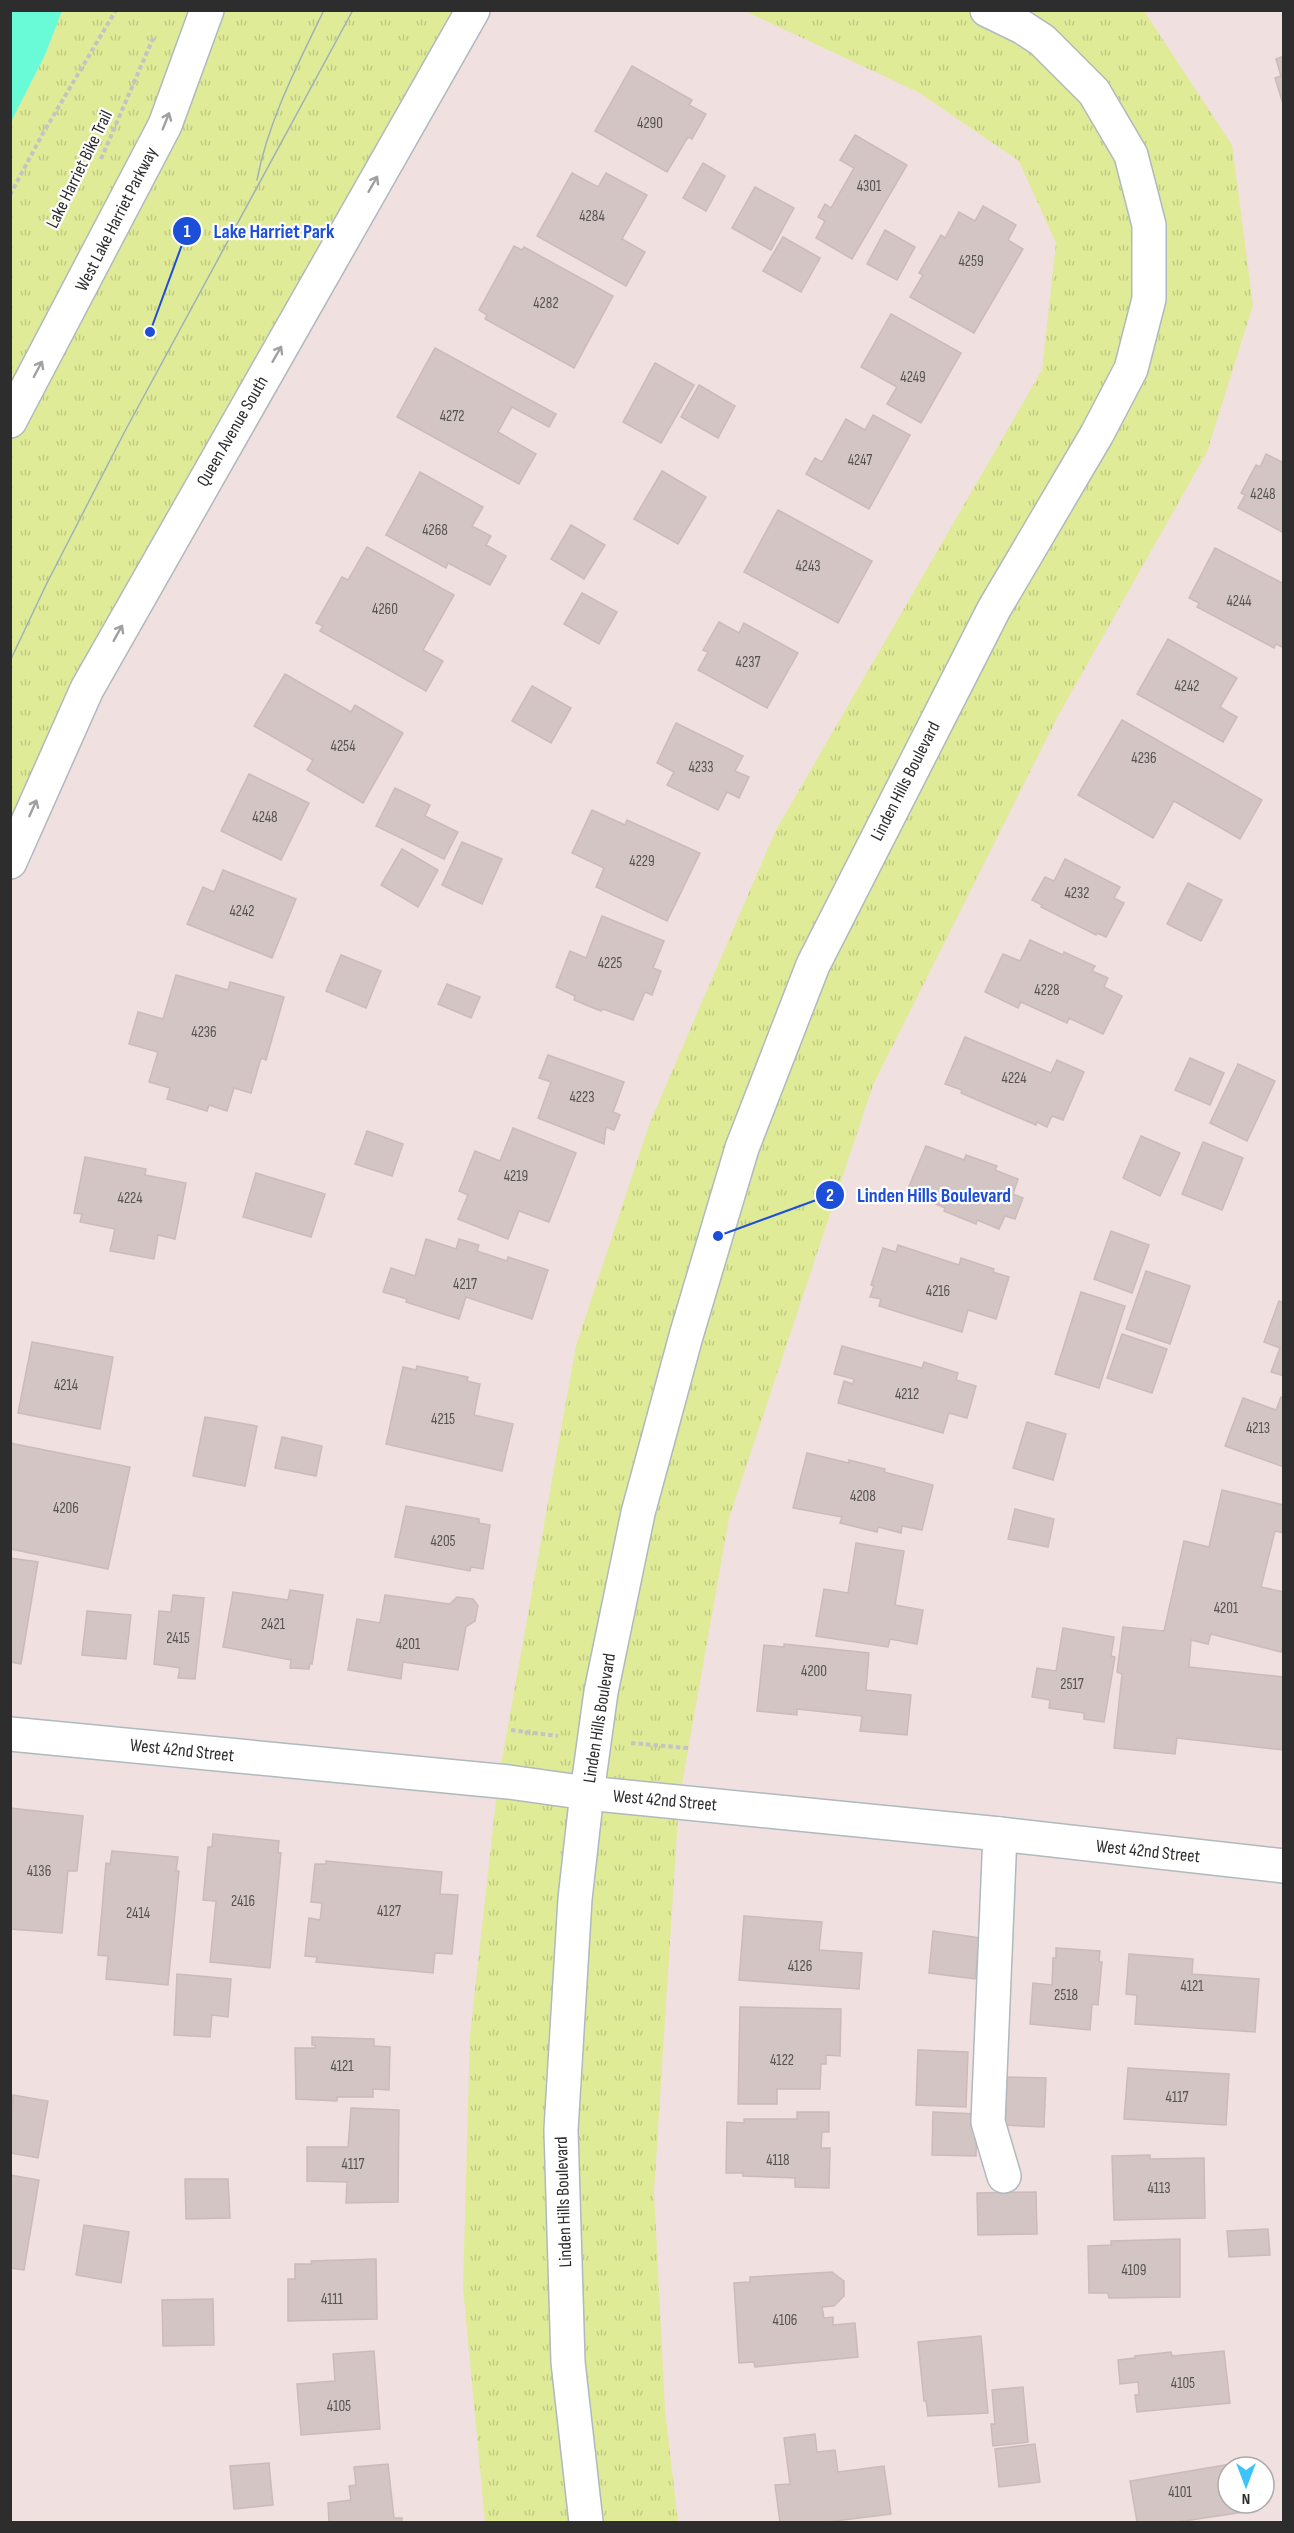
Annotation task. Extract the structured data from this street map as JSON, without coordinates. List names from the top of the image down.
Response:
{
  "streets": {
    "street": [
      "West Lake Harriet Parkway",
      "Queen Avenue South",
      "Linden Hills Boulevard",
      "West 42nd Street"
    ],
    "path": ["Lake Harriet Bike Trail"]
  },
  "crossings": [
    ["Linden Hills Boulevard", "West 42nd Street"]
  ],
  "one_way": ["West Lake Harriet Parkway", "Queen Avenue South"],
  "places": ["Lake Harriet Park", "Linden Hills Boulevard"],
  "house_numbers": [
    "4290",
    "4301",
    "4284",
    "4259",
    "4282",
    "4249",
    "4272",
    "4247",
    "4248",
    "4268",
    "4243",
    "4244",
    "4260",
    "4237",
    "4242",
    "4254",
    "4236",
    "4233",
    "4248",
    "4229",
    "4232",
    "4242",
    "4225",
    "4228",
    "4236",
    "4224",
    "4223",
    "4219",
    "4224",
    "4217",
    "4216",
    "4214",
    "4212",
    "4215",
    "4213",
    "4208",
    "4206",
    "4205",
    "4201",
    "2421",
    "2415",
    "4201",
    "4200",
    "2517",
    "4136",
    "2416",
    "4127",
    "2414",
    "4126",
    "4121",
    "2518",
    "4122",
    "4121",
    "4117",
    "4118",
    "4117",
    "4113",
    "4109",
    "4111",
    "4106",
    "4105",
    "4105",
    "4101"
  ],
  "north": "bottom"
}
